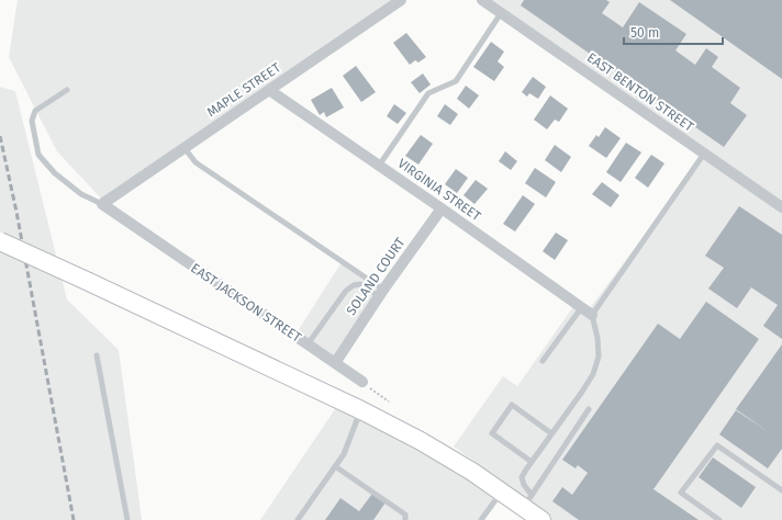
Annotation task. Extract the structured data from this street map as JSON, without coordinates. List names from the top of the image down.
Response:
{
  "streets": {
    "street": [
      "MAPLE STREET",
      "EAST BENTON STREET",
      "VIRGINIA STREET",
      "SOLAND COURT",
      "EAST JACKSON STREET"
    ]
  },
  "crossings": [
    ["MAPLE STREET", "VIRGINIA STREET"],
    ["MAPLE STREET", "EAST JACKSON STREET"],
    ["VIRGINIA STREET", "SOLAND COURT"],
    ["SOLAND COURT", "EAST JACKSON STREET"]
  ],
  "scale_bar": "50 m"
}
